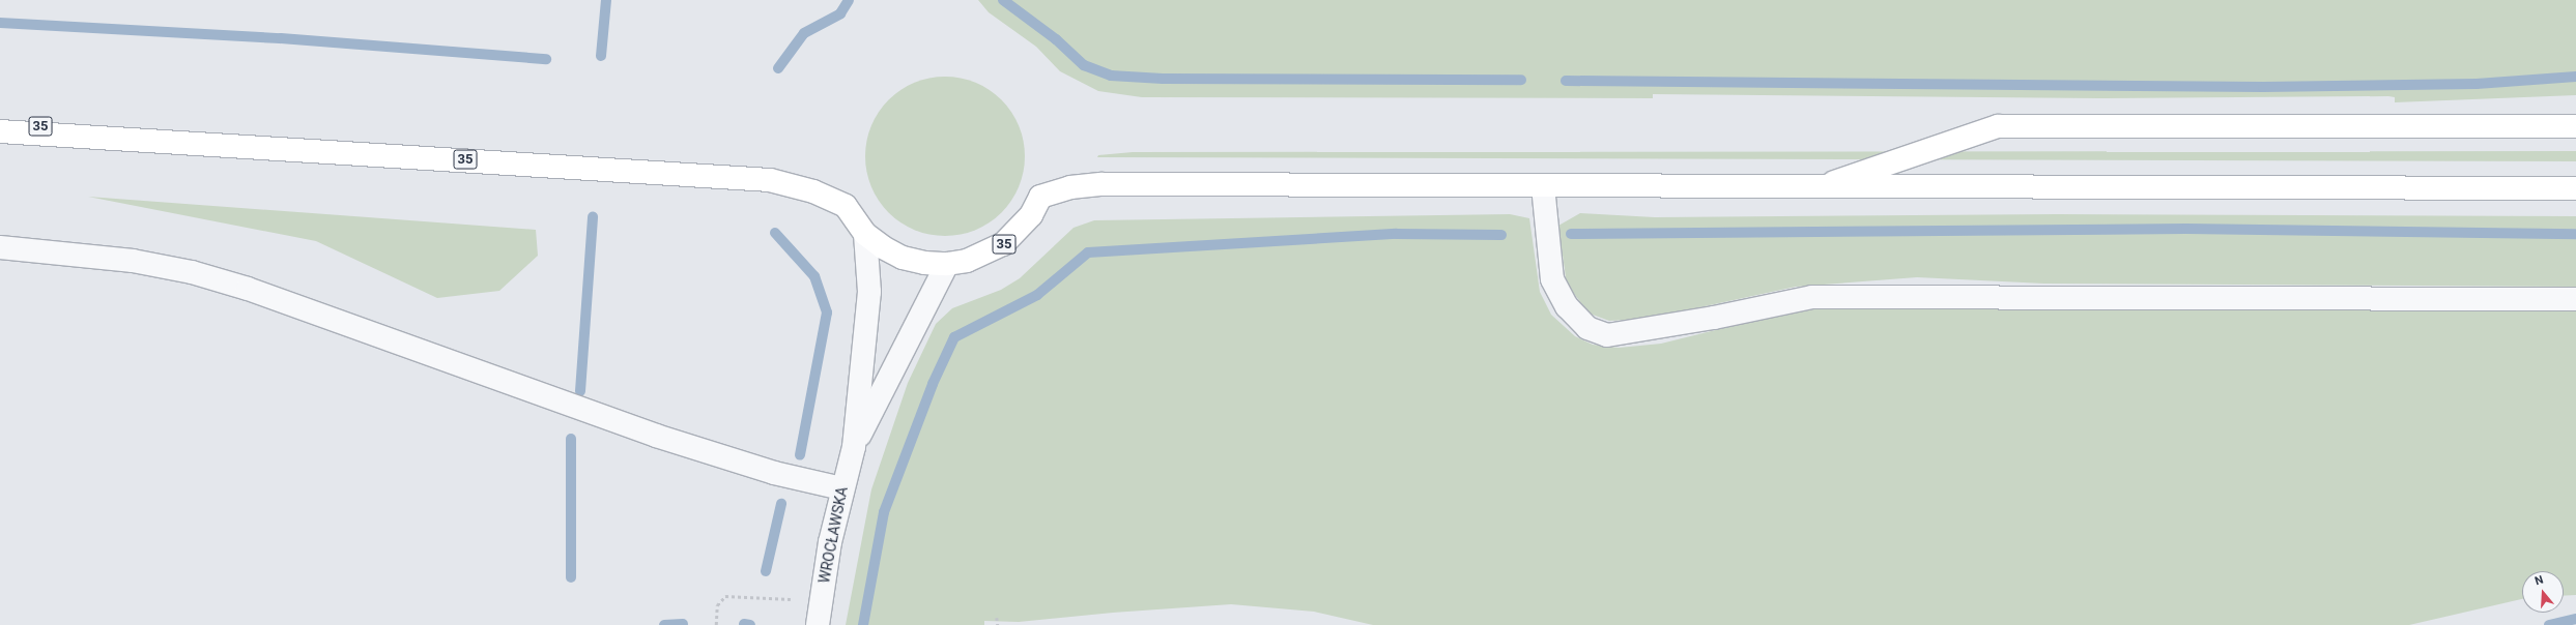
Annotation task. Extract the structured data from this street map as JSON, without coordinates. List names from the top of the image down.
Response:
{
  "streets": {
    "main road": ["35"],
    "street": ["WROCŁAWSKA"]
  },
  "north": "top"
}
